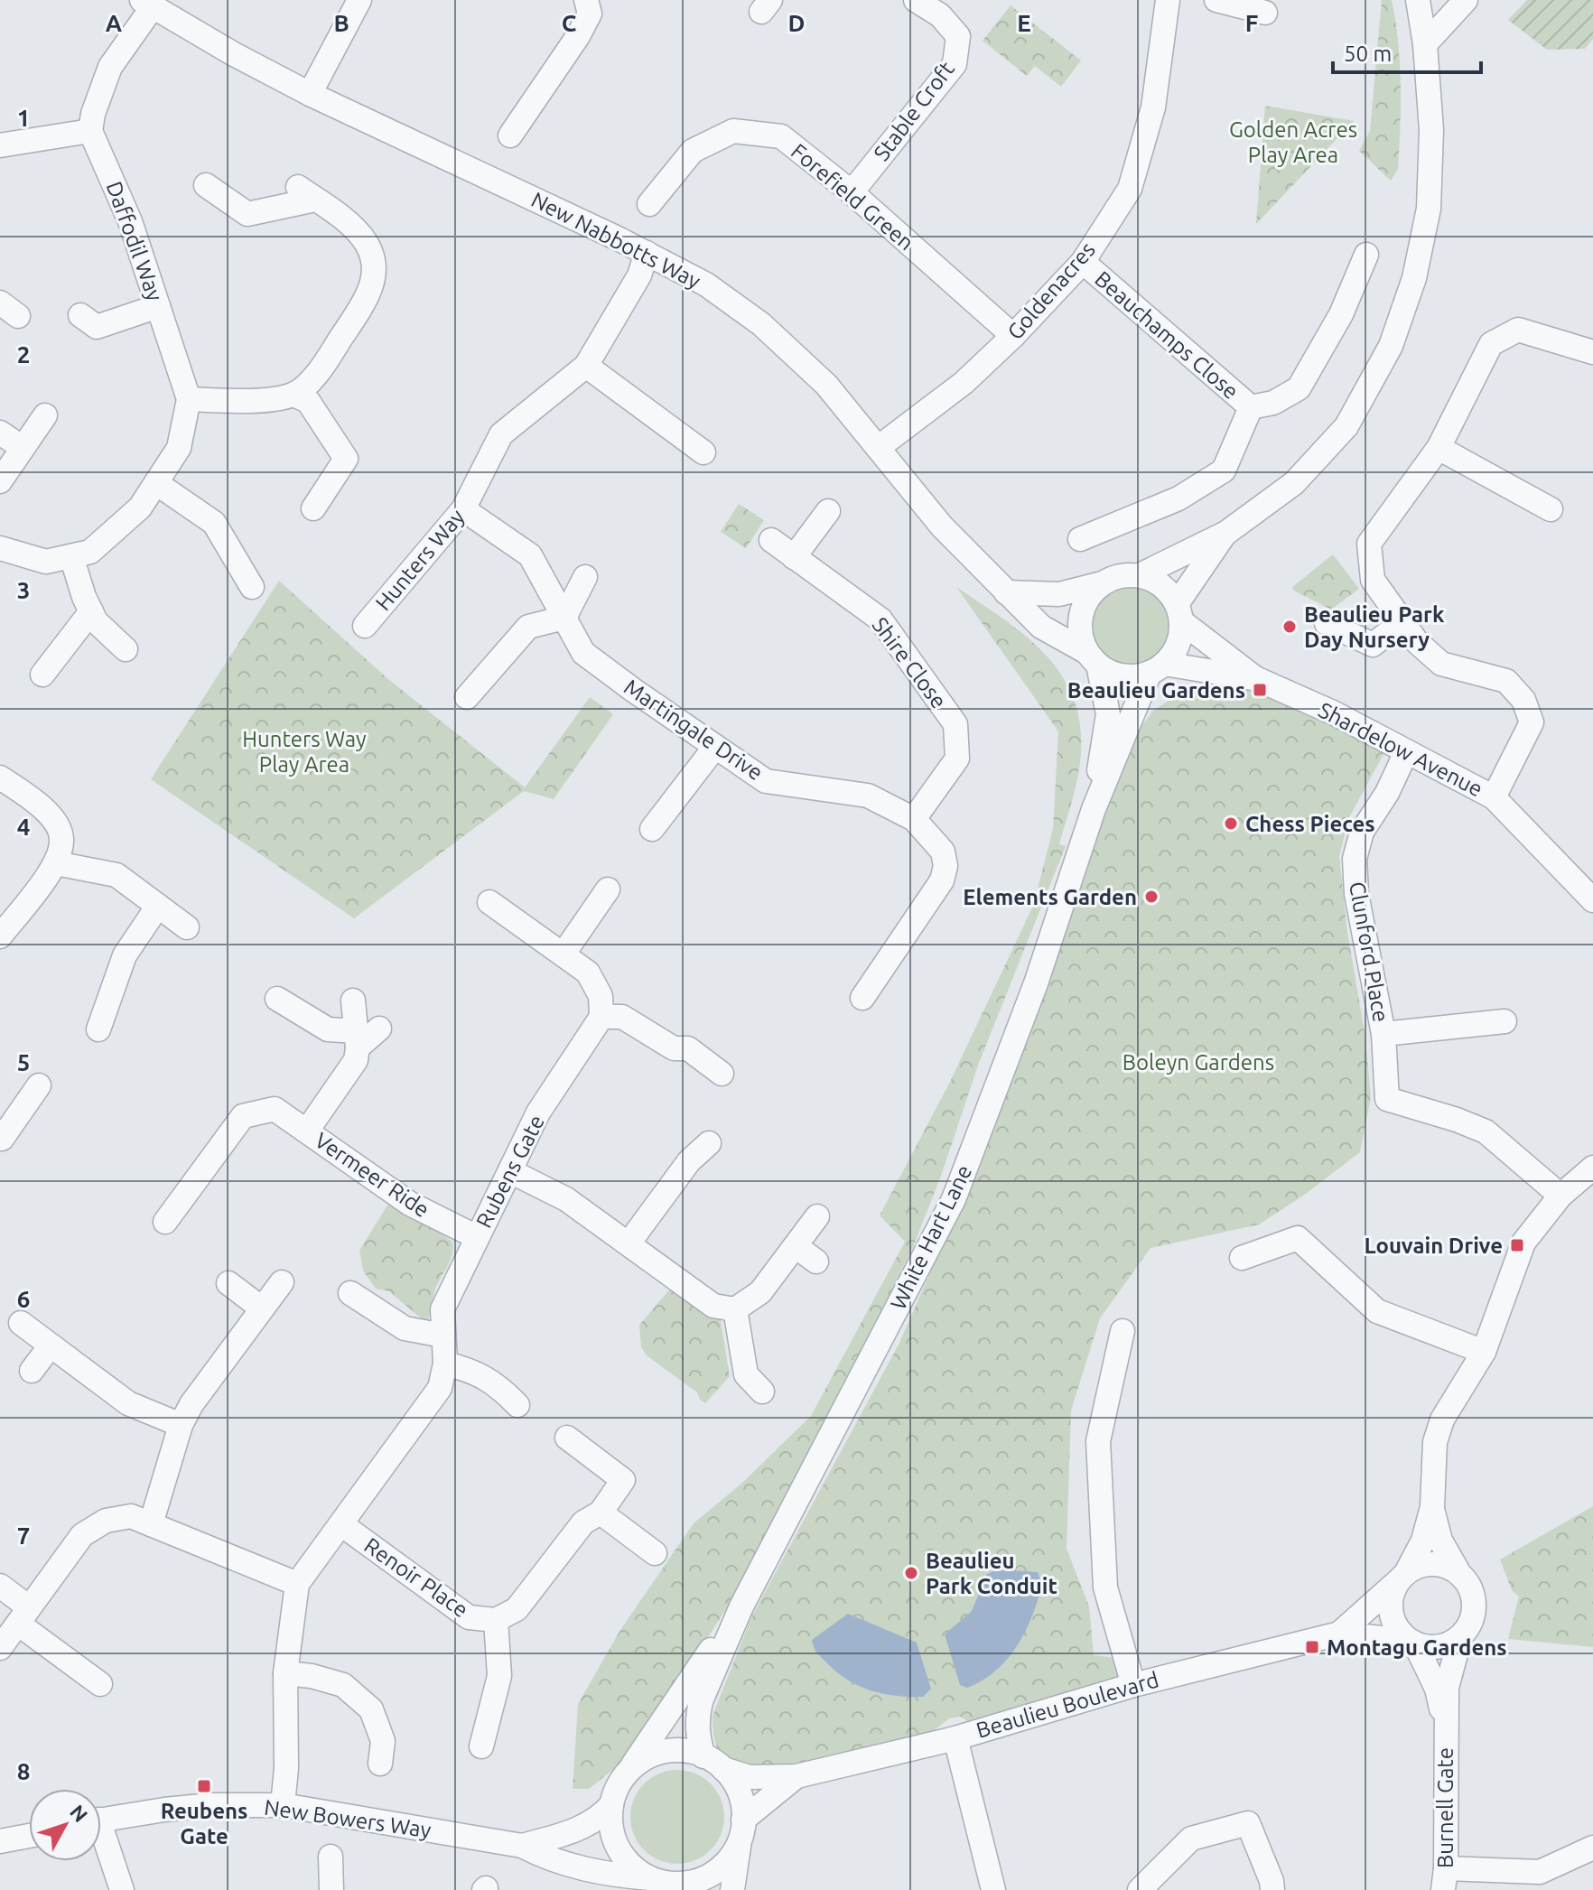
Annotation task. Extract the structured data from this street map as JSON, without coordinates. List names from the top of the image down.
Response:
{
  "streets": {
    "street": [
      "Stable Croft",
      "Forefield Green",
      "New Nabbotts Way",
      "Daffodil Way",
      "Goldenacres",
      "Beauchamps Close",
      "Hunters Way",
      "Shire Close",
      "Martingale Drive",
      "Shardelow Avenue",
      "Clunford Place",
      "Rubens Gate",
      "Vermeer Ride",
      "White Hart Lane",
      "Renoir Place",
      "Beaulieu Boulevard",
      "Burnell Gate",
      "New Bowers Way"
    ]
  },
  "crossings": [
    ["Stable Croft", "Forefield Green"],
    ["Forefield Green", "Goldenacres"],
    ["New Nabbotts Way", "Goldenacres"],
    ["New Nabbotts Way", "Hunters Way"],
    ["New Nabbotts Way", "Shardelow Avenue"],
    ["New Nabbotts Way", "White Hart Lane"],
    ["Goldenacres", "Beauchamps Close"],
    ["Hunters Way", "Martingale Drive"],
    ["Shire Close", "Martingale Drive"],
    ["Shardelow Avenue", "Clunford Place"],
    ["Shardelow Avenue", "White Hart Lane"],
    ["Rubens Gate", "Vermeer Ride"],
    ["Rubens Gate", "Renoir Place"],
    ["Rubens Gate", "New Bowers Way"],
    ["White Hart Lane", "Beaulieu Boulevard"],
    ["White Hart Lane", "New Bowers Way"],
    ["Beaulieu Boulevard", "Burnell Gate"],
    ["Beaulieu Boulevard", "New Bowers Way"]
  ],
  "parks": ["Golden Acres Play Area", "Hunters Way Play Area", "Boleyn Gardens"],
  "places": {
    "other": [
      "Beaulieu Park Day Nursery",
      "Chess Pieces",
      "Elements Garden",
      "Beaulieu Park Conduit"
    ],
    "transit": [
      "Beaulieu Gardens",
      "Louvain Drive",
      "Montagu Gardens",
      "Reubens Gate"
    ]
  },
  "scale_bar": "50 m",
  "north": "top right",
  "grid": {
    "columns": [
      "A",
      "B",
      "C",
      "D",
      "E",
      "F"
    ],
    "rows": [
      "1",
      "2",
      "3",
      "4",
      "5",
      "6",
      "7",
      "8"
    ]
  }
}
